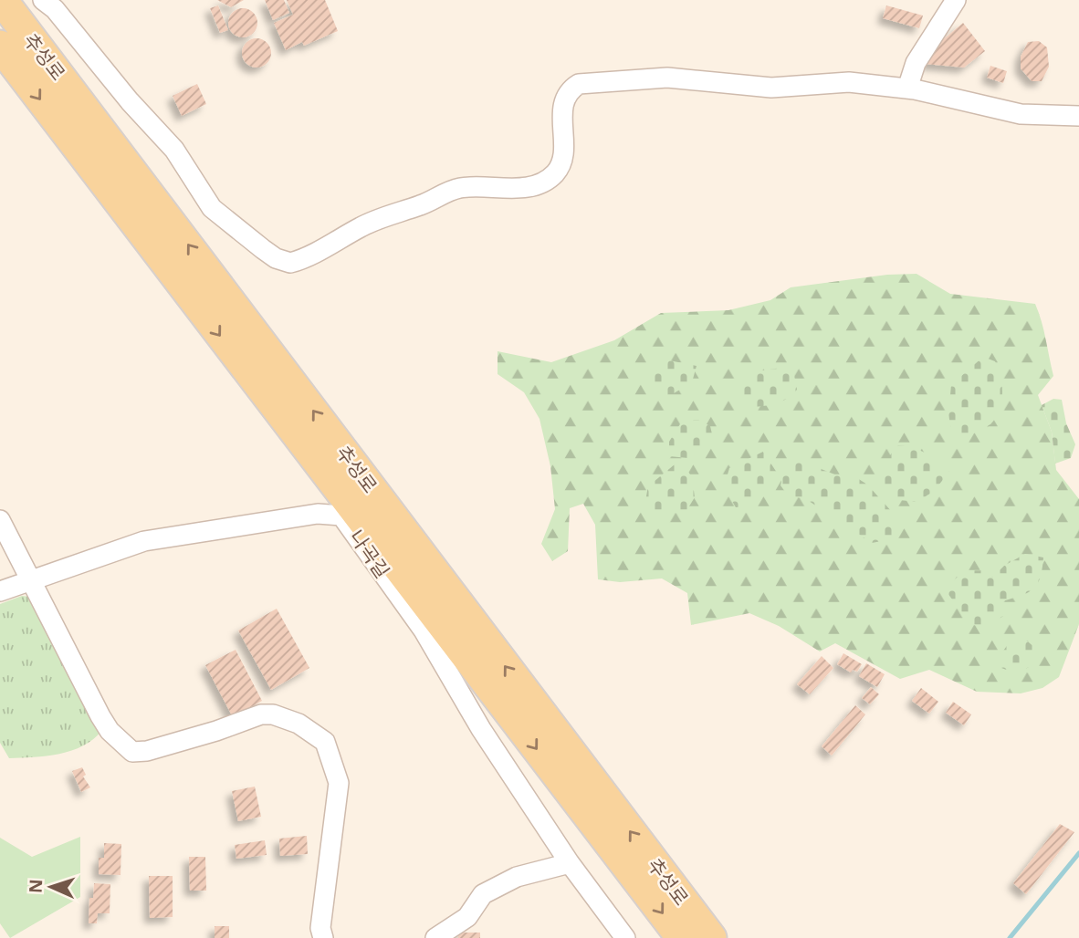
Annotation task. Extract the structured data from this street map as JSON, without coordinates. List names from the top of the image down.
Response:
{
  "streets": {
    "main road": ["추성로"],
    "street": ["나곡길"]
  },
  "north": "left"
}
